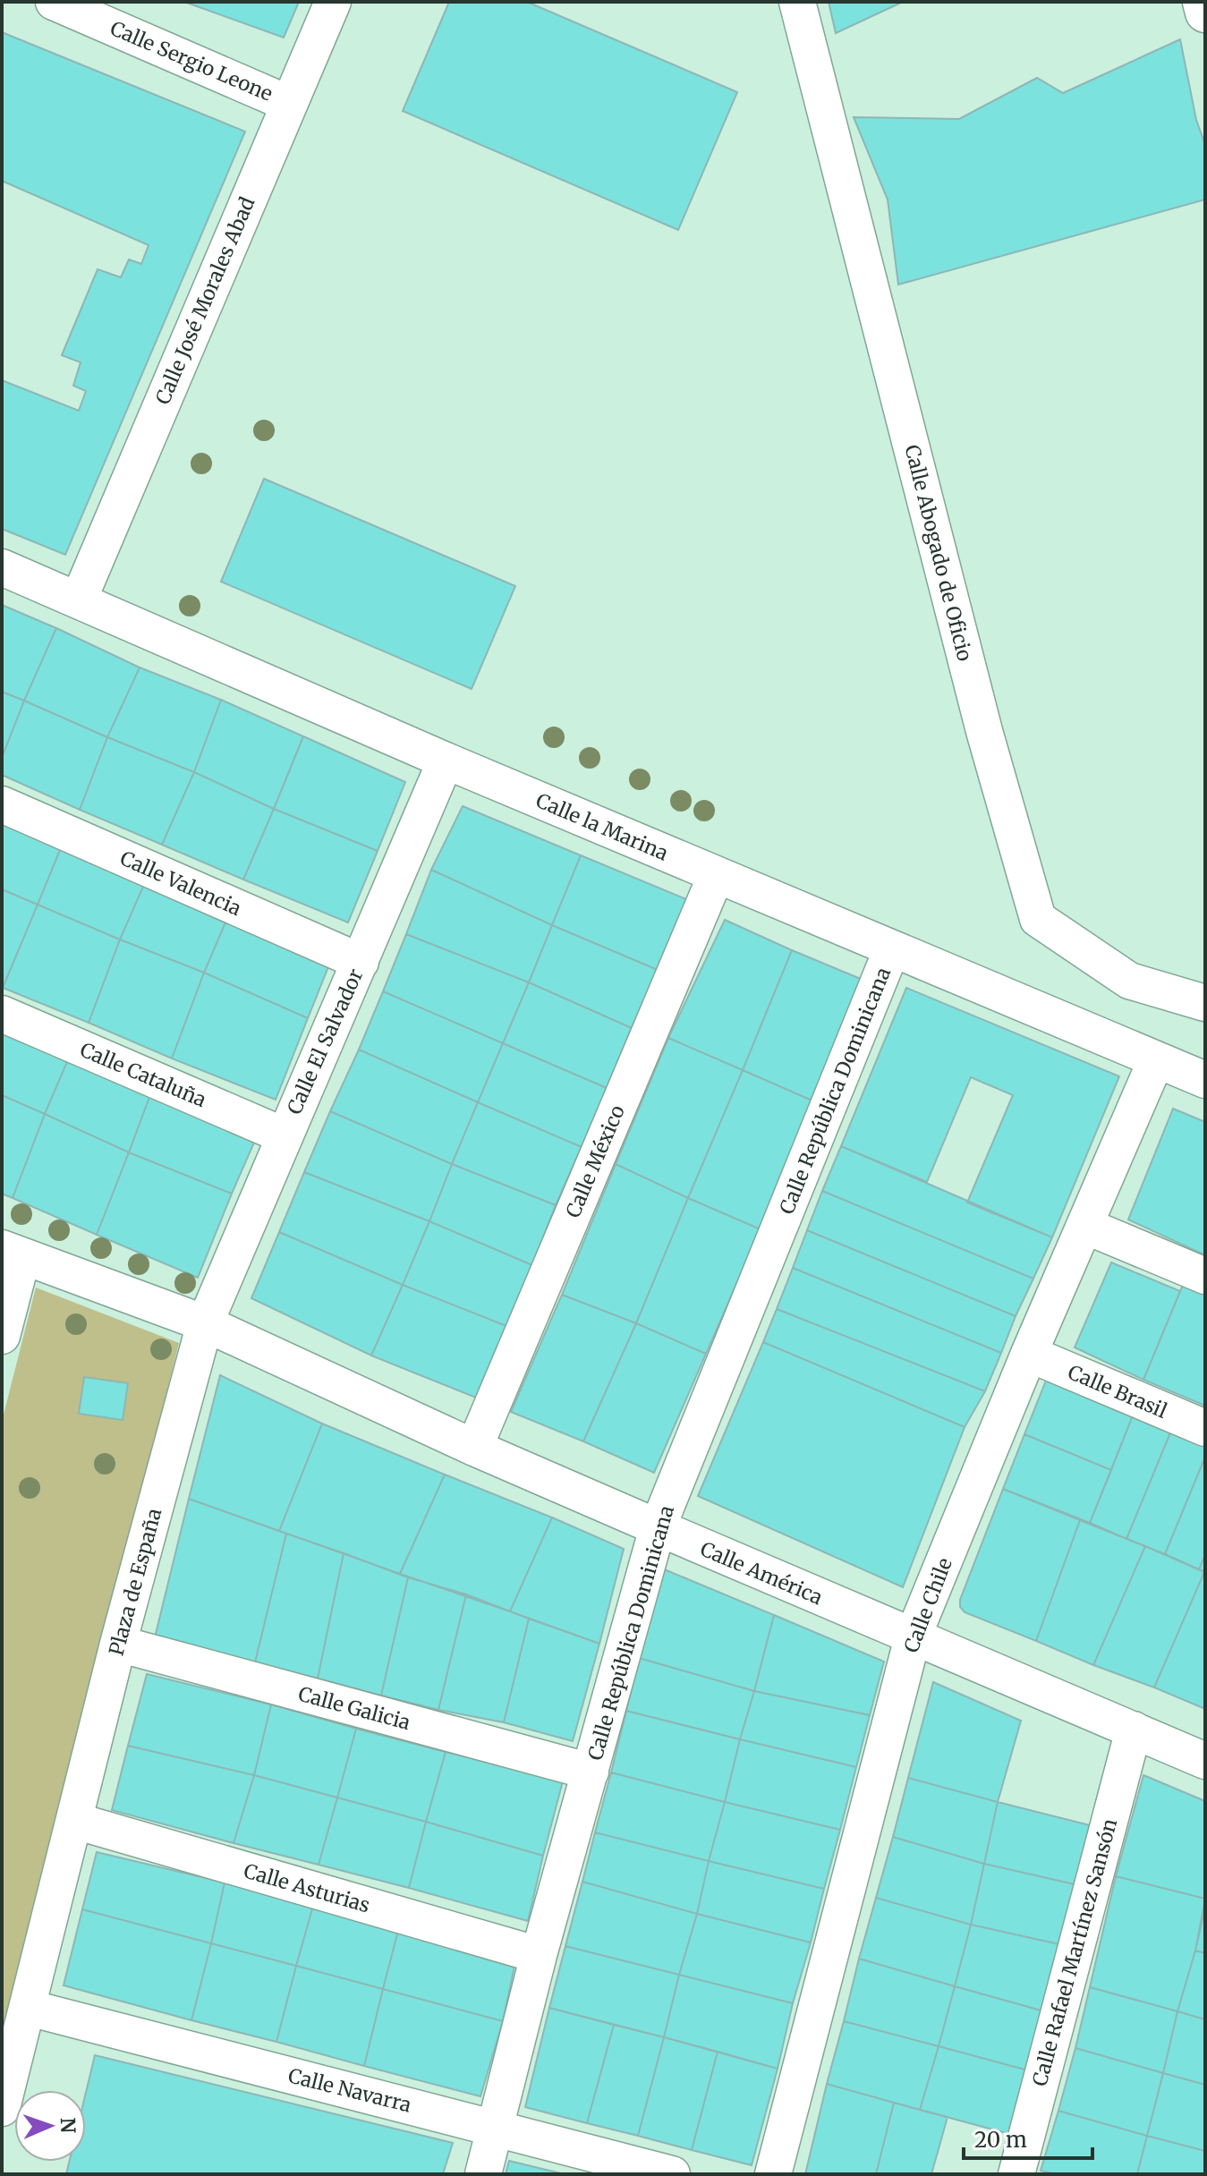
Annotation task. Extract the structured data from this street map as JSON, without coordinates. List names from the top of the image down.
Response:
{
  "streets": {
    "street": [
      "Calle Sergio Leone",
      "Calle José Morales Abad",
      "Calle Abogado de Oficio",
      "Calle la Marina",
      "Calle Valencia",
      "Calle El Salvador",
      "Calle Cataluña",
      "Calle República Dominicana",
      "Calle México",
      "Calle Brasil",
      "Calle América",
      "Plaza de España",
      "Calle Chile",
      "Calle Galicia",
      "Calle Asturias",
      "Calle Rafael Martínez Sansón",
      "Calle Navarra"
    ]
  },
  "crossings": [
    ["Calle Sergio Leone", "Calle José Morales Abad"],
    ["Calle José Morales Abad", "Calle la Marina"],
    ["Calle la Marina", "Calle El Salvador"],
    ["Calle la Marina", "Calle República Dominicana"],
    ["Calle la Marina", "Calle México"],
    ["Calle la Marina", "Calle Chile"],
    ["Calle Valencia", "Calle El Salvador"],
    ["Calle El Salvador", "Calle Cataluña"],
    ["Calle El Salvador", "Calle América"],
    ["Calle El Salvador", "Plaza de España"],
    ["Calle República Dominicana", "Calle América"],
    ["Calle República Dominicana", "Calle Galicia"],
    ["Calle República Dominicana", "Calle Asturias"],
    ["Calle República Dominicana", "Calle Navarra"],
    ["Calle México", "Calle América"],
    ["Calle Brasil", "Calle Chile"],
    ["Calle América", "Plaza de España"],
    ["Calle América", "Calle Chile"],
    ["Calle América", "Calle Rafael Martínez Sansón"],
    ["Plaza de España", "Calle Galicia"],
    ["Plaza de España", "Calle Asturias"],
    ["Plaza de España", "Calle Navarra"]
  ],
  "scale_bar": "20 m",
  "north": "right"
}
